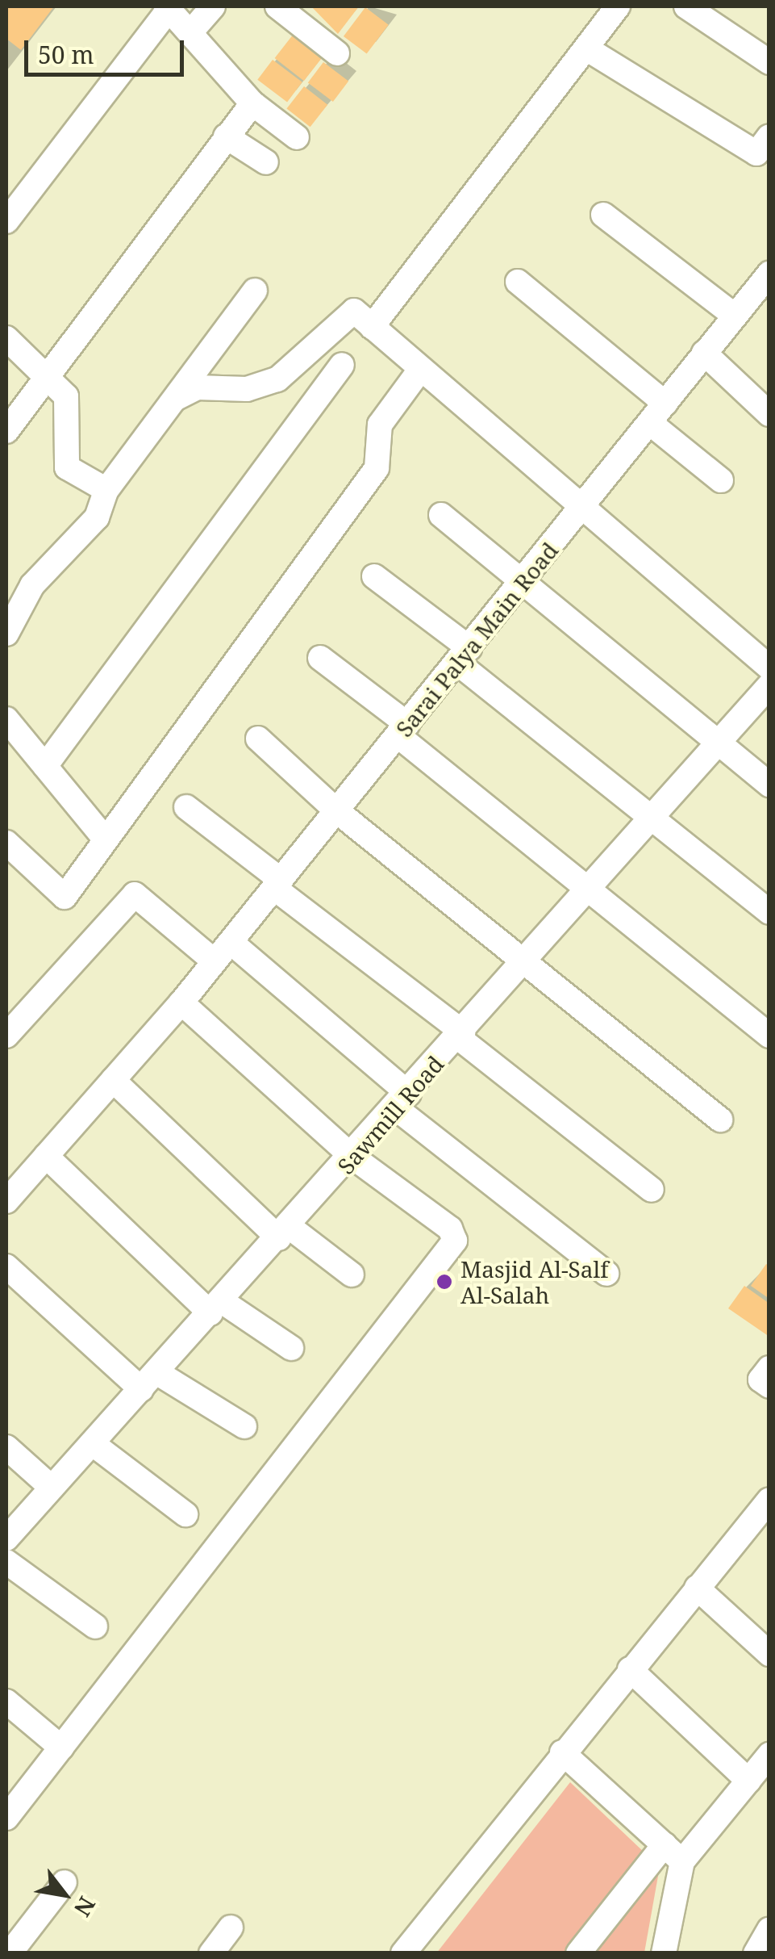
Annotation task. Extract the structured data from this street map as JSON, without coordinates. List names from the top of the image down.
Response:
{
  "streets": {
    "street": ["Sarai Palya Main Road", "Sawmill Road"]
  },
  "places": ["Masjid Al-Salf Al-Salah"],
  "scale_bar": "50 m",
  "north": "bottom right"
}
